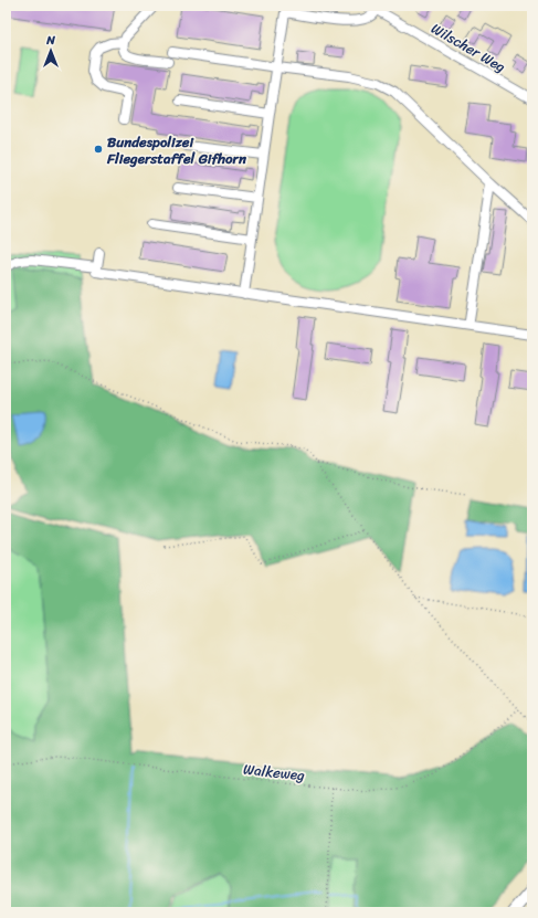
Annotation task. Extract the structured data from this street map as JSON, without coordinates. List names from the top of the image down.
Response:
{
  "streets": {
    "street": ["Wilscher Weg"],
    "path": ["Walkeweg"]
  },
  "places": ["Bundespolizei Fliegerstaffel Gifhorn"],
  "north": "top"
}
